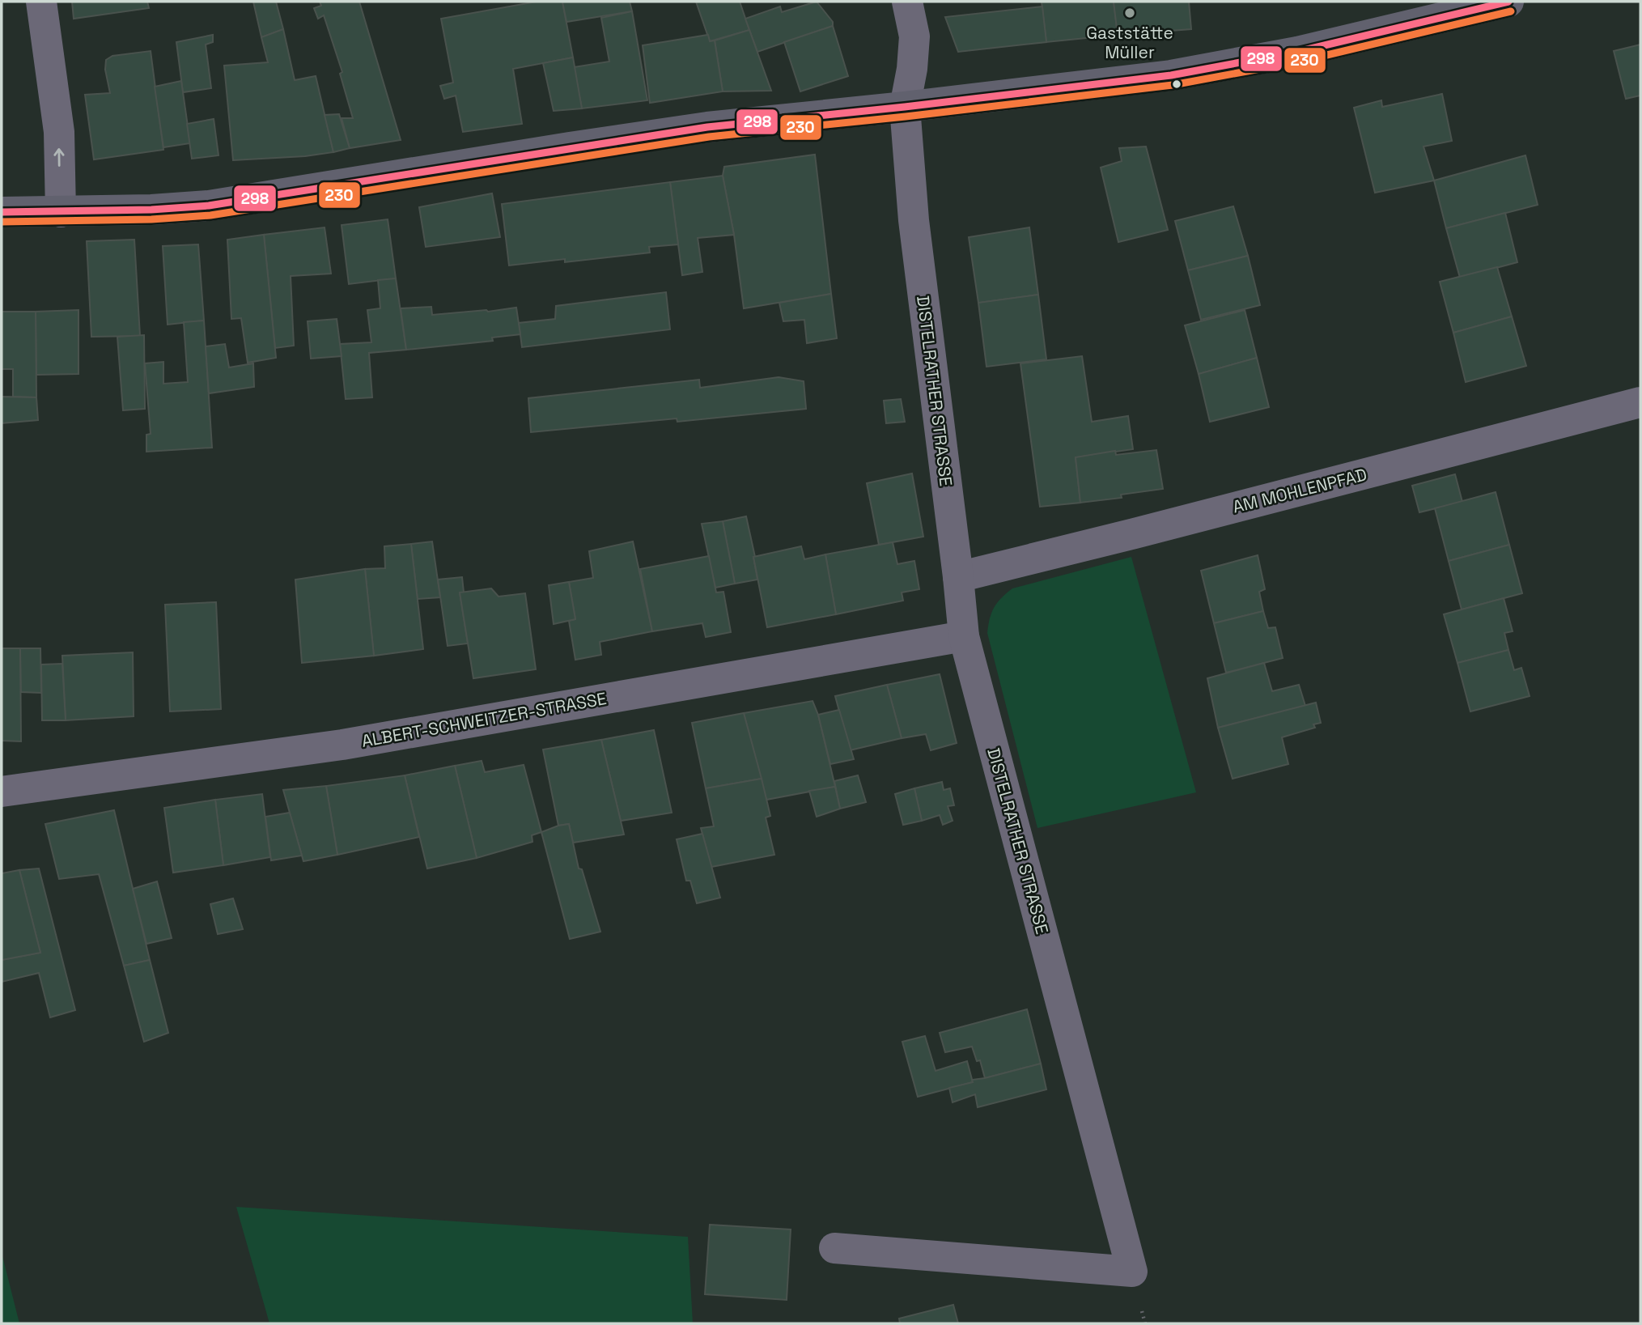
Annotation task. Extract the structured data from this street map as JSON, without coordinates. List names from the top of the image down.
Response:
{
  "streets": {
    "street": ["DISTELRATHER STRASSE", "AM MOHLENPFAD", "ALBERT-SCHWEITZER-STRASSE"]
  },
  "crossings": [
    ["DISTELRATHER STRASSE", "AM MOHLENPFAD"],
    ["DISTELRATHER STRASSE", "ALBERT-SCHWEITZER-STRASSE"]
  ],
  "places": ["Gaststätte Müller"],
  "lines": ["transit line 298", "transit line 230"]
}
